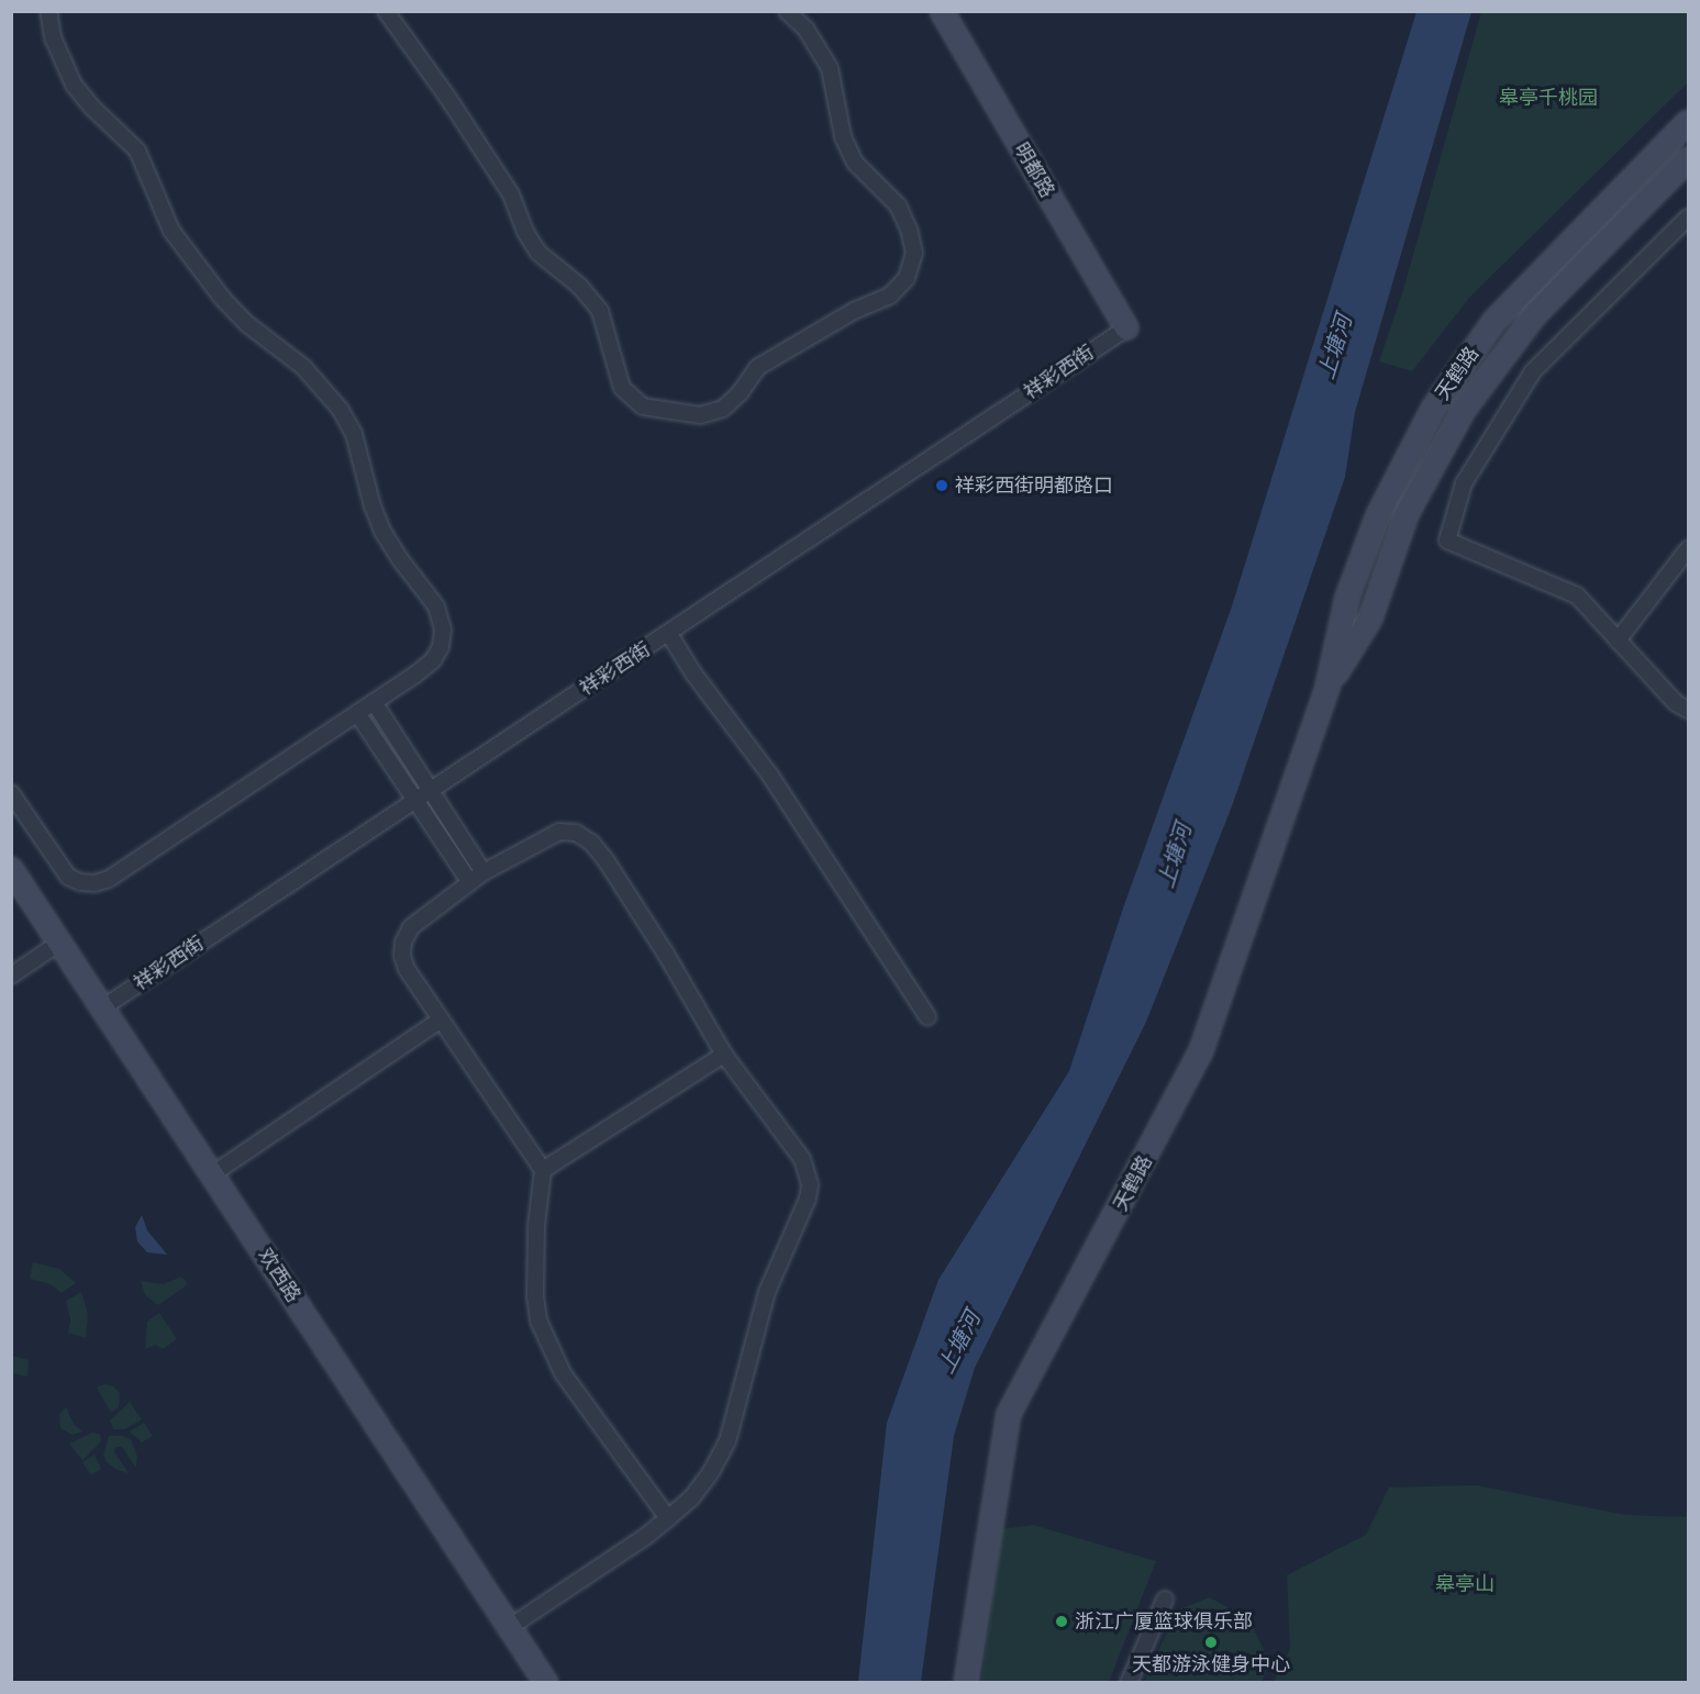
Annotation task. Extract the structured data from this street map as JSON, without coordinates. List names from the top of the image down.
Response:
{
  "streets": {
    "main road": ["明都路", "天鹤路", "欢西路"],
    "street": ["祥彩西街"]
  },
  "crossings": [
    ["明都路", "祥彩西街"],
    ["祥彩西街", "欢西路"]
  ],
  "water": ["上塘河"],
  "parks": ["皋亭千桃园", "皋亭山"],
  "places": ["祥彩西街明都路口", "浙江广厦篮球俱乐部", "天都游泳健身中心"]
}
